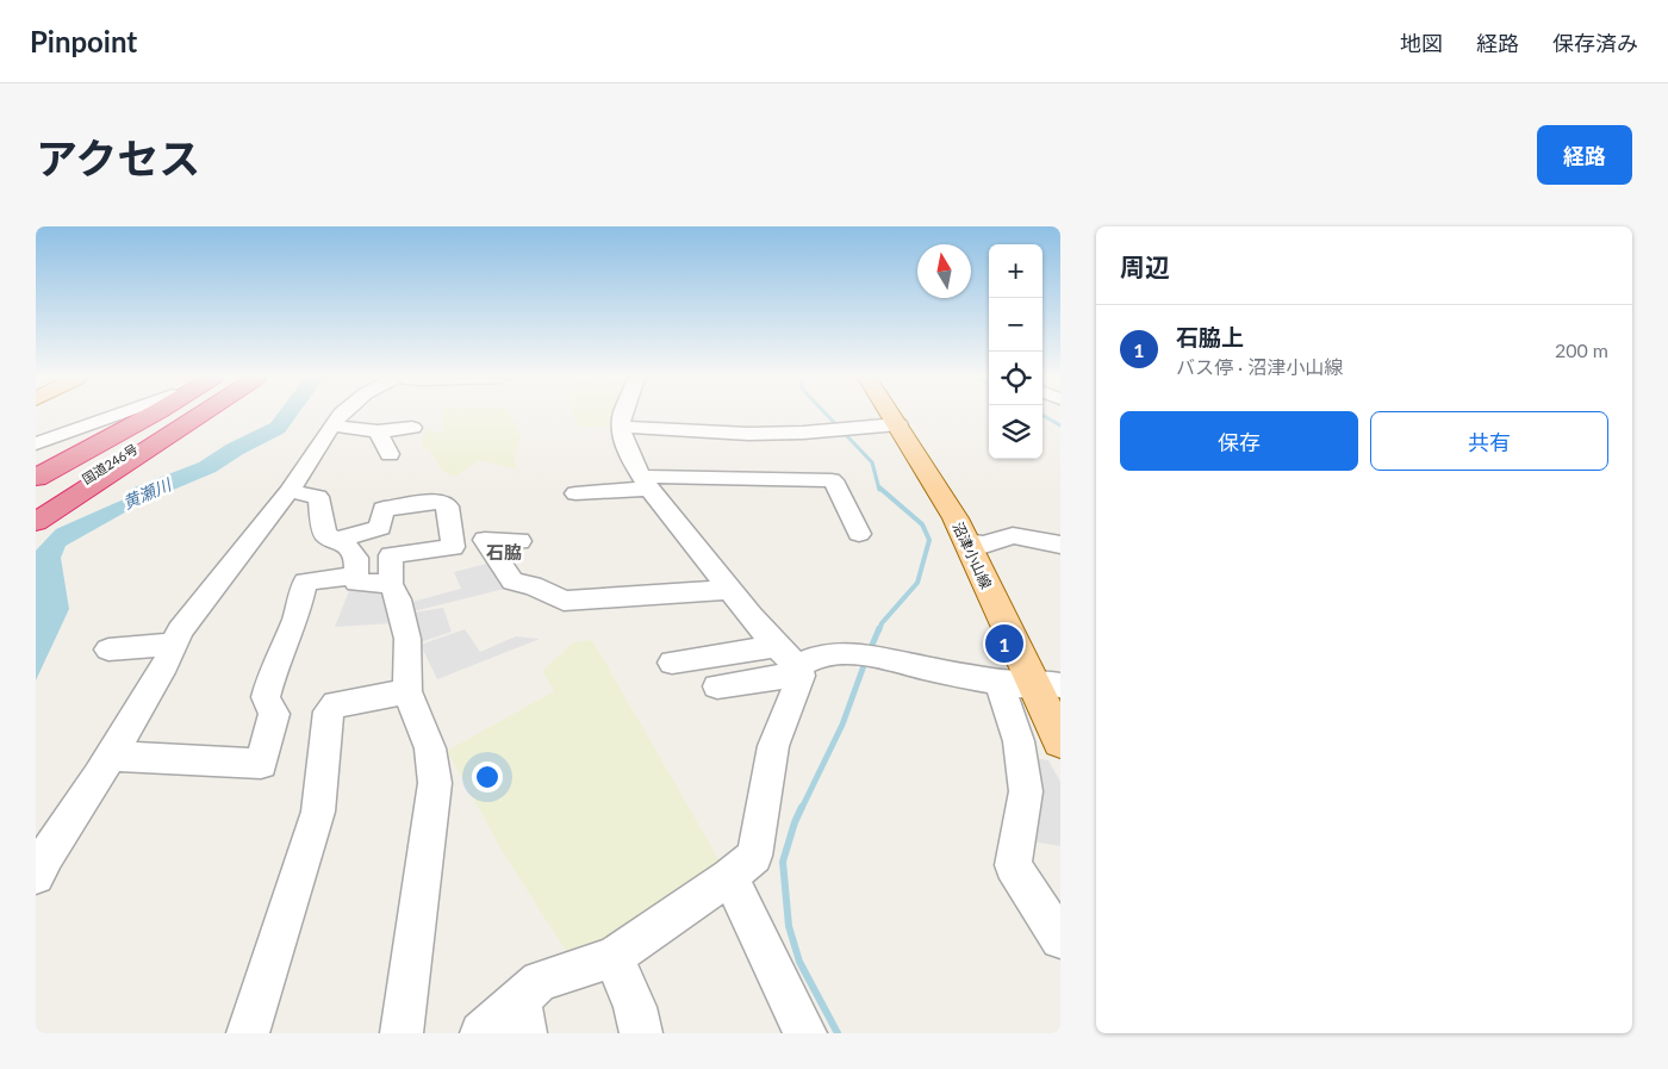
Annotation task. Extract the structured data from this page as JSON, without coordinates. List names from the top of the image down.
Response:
{
  "streets": {
    "highway": ["国道246号"],
    "main road": ["沼津小山線"]
  },
  "districts": ["石脇"],
  "water": ["黄瀬川"],
  "north": "top",
  "page": {
    "header": "Pinpoint",
    "nav": ["地図", "経路", "保存済み"],
    "title": "アクセス",
    "buttons": [
      "経路",
      ["保存", "共有"]
    ],
    "heading": "周辺",
    "map_buttons": ["+", "−"],
    "list": [
      {
        "mark": "1",
        "name": "石脇上",
        "note": "バス停 · 沼津小山線",
        "value": "200 m"
      }
    ],
    "pins": "1"
  }
}
